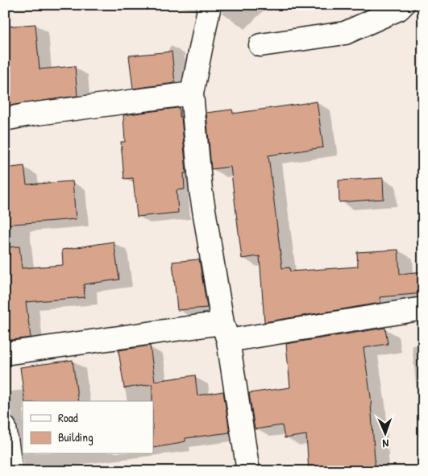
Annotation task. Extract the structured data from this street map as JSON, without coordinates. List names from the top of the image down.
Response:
{
  "legend": ["Road", "Building"],
  "north": "bottom"
}
